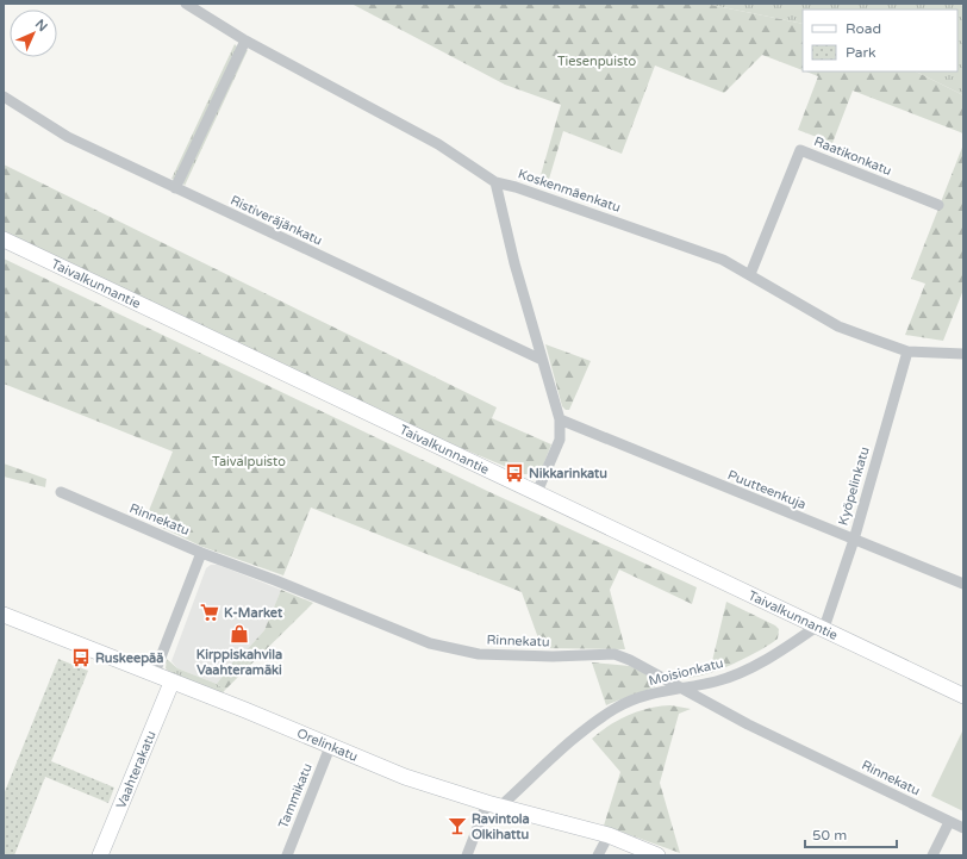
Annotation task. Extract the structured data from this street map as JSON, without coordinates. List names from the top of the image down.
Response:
{
  "streets": {
    "main road": ["Taivalkunnantie", "Orelinkatu", "Vaahterakatu"],
    "street": [
      "Raatikonkatu",
      "Koskenmäenkatu",
      "Ristiveräjänkatu",
      "Kyöpelinkatu",
      "Puutteenkuja",
      "Rinnekatu",
      "Moisionkatu",
      "Tammikatu"
    ]
  },
  "crossings": [
    ["Raatikonkatu", "Koskenmäenkatu"],
    ["Koskenmäenkatu", "Kyöpelinkatu"],
    ["Taivalkunnantie", "Kyöpelinkatu"],
    ["Taivalkunnantie", "Moisionkatu"],
    ["Kyöpelinkatu", "Puutteenkuja"],
    ["Kyöpelinkatu", "Moisionkatu"],
    ["Rinnekatu", "Moisionkatu"],
    ["Moisionkatu", "Orelinkatu"],
    ["Orelinkatu", "Vaahterakatu"],
    ["Orelinkatu", "Tammikatu"]
  ],
  "parks": ["Tiesenpuisto", "Taivalpuisto"],
  "places": {
    "bus stop": ["Nikkarinkatu", "Ruskeepää"],
    "supermarket": ["K-Market"],
    "shop": ["Kirppiskahvila Vaahteramäki"],
    "bar": ["Ravintola Olkihattu"]
  },
  "legend": ["Road", "Park"],
  "scale_bar": "50 m",
  "north": "top right"
}
